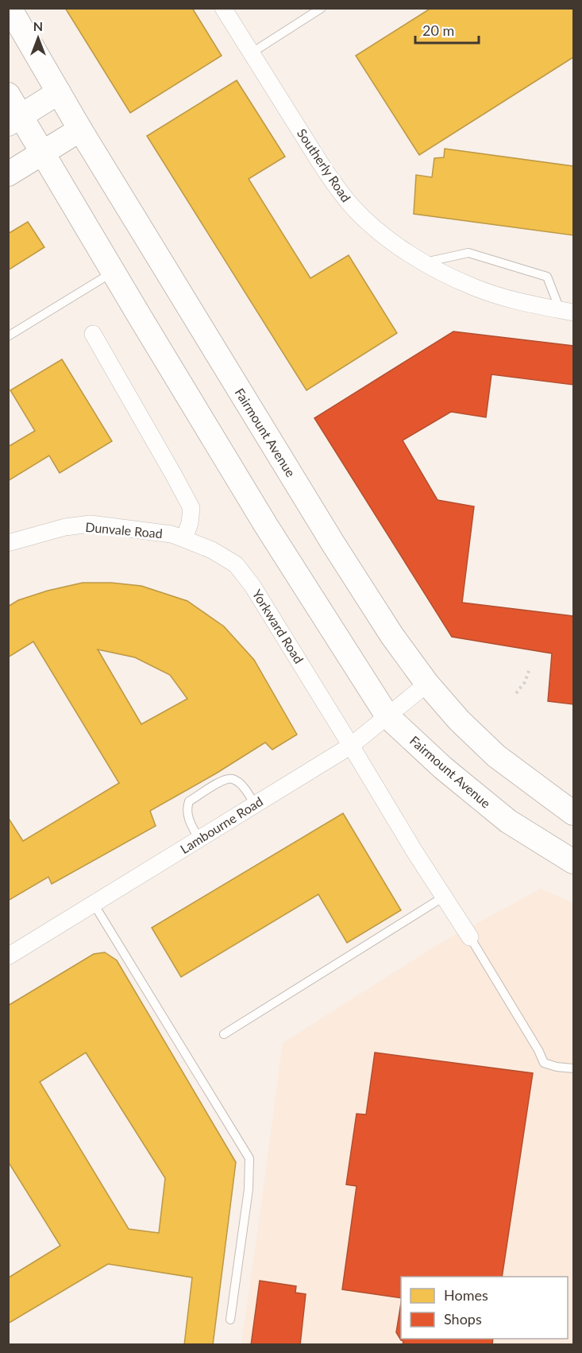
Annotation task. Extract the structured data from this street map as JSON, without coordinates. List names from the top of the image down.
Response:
{
  "streets": {
    "main road": ["Fairmount Avenue"],
    "street": [
      "Southerly Road",
      "Dunvale Road",
      "Yorkward Road",
      "Lambourne Road"
    ]
  },
  "crossings": [
    ["Fairmount Avenue", "Lambourne Road"],
    ["Dunvale Road", "Yorkward Road"],
    ["Yorkward Road", "Lambourne Road"]
  ],
  "legend": ["Homes", "Shops"],
  "scale_bar": "20 m",
  "north": "top"
}
